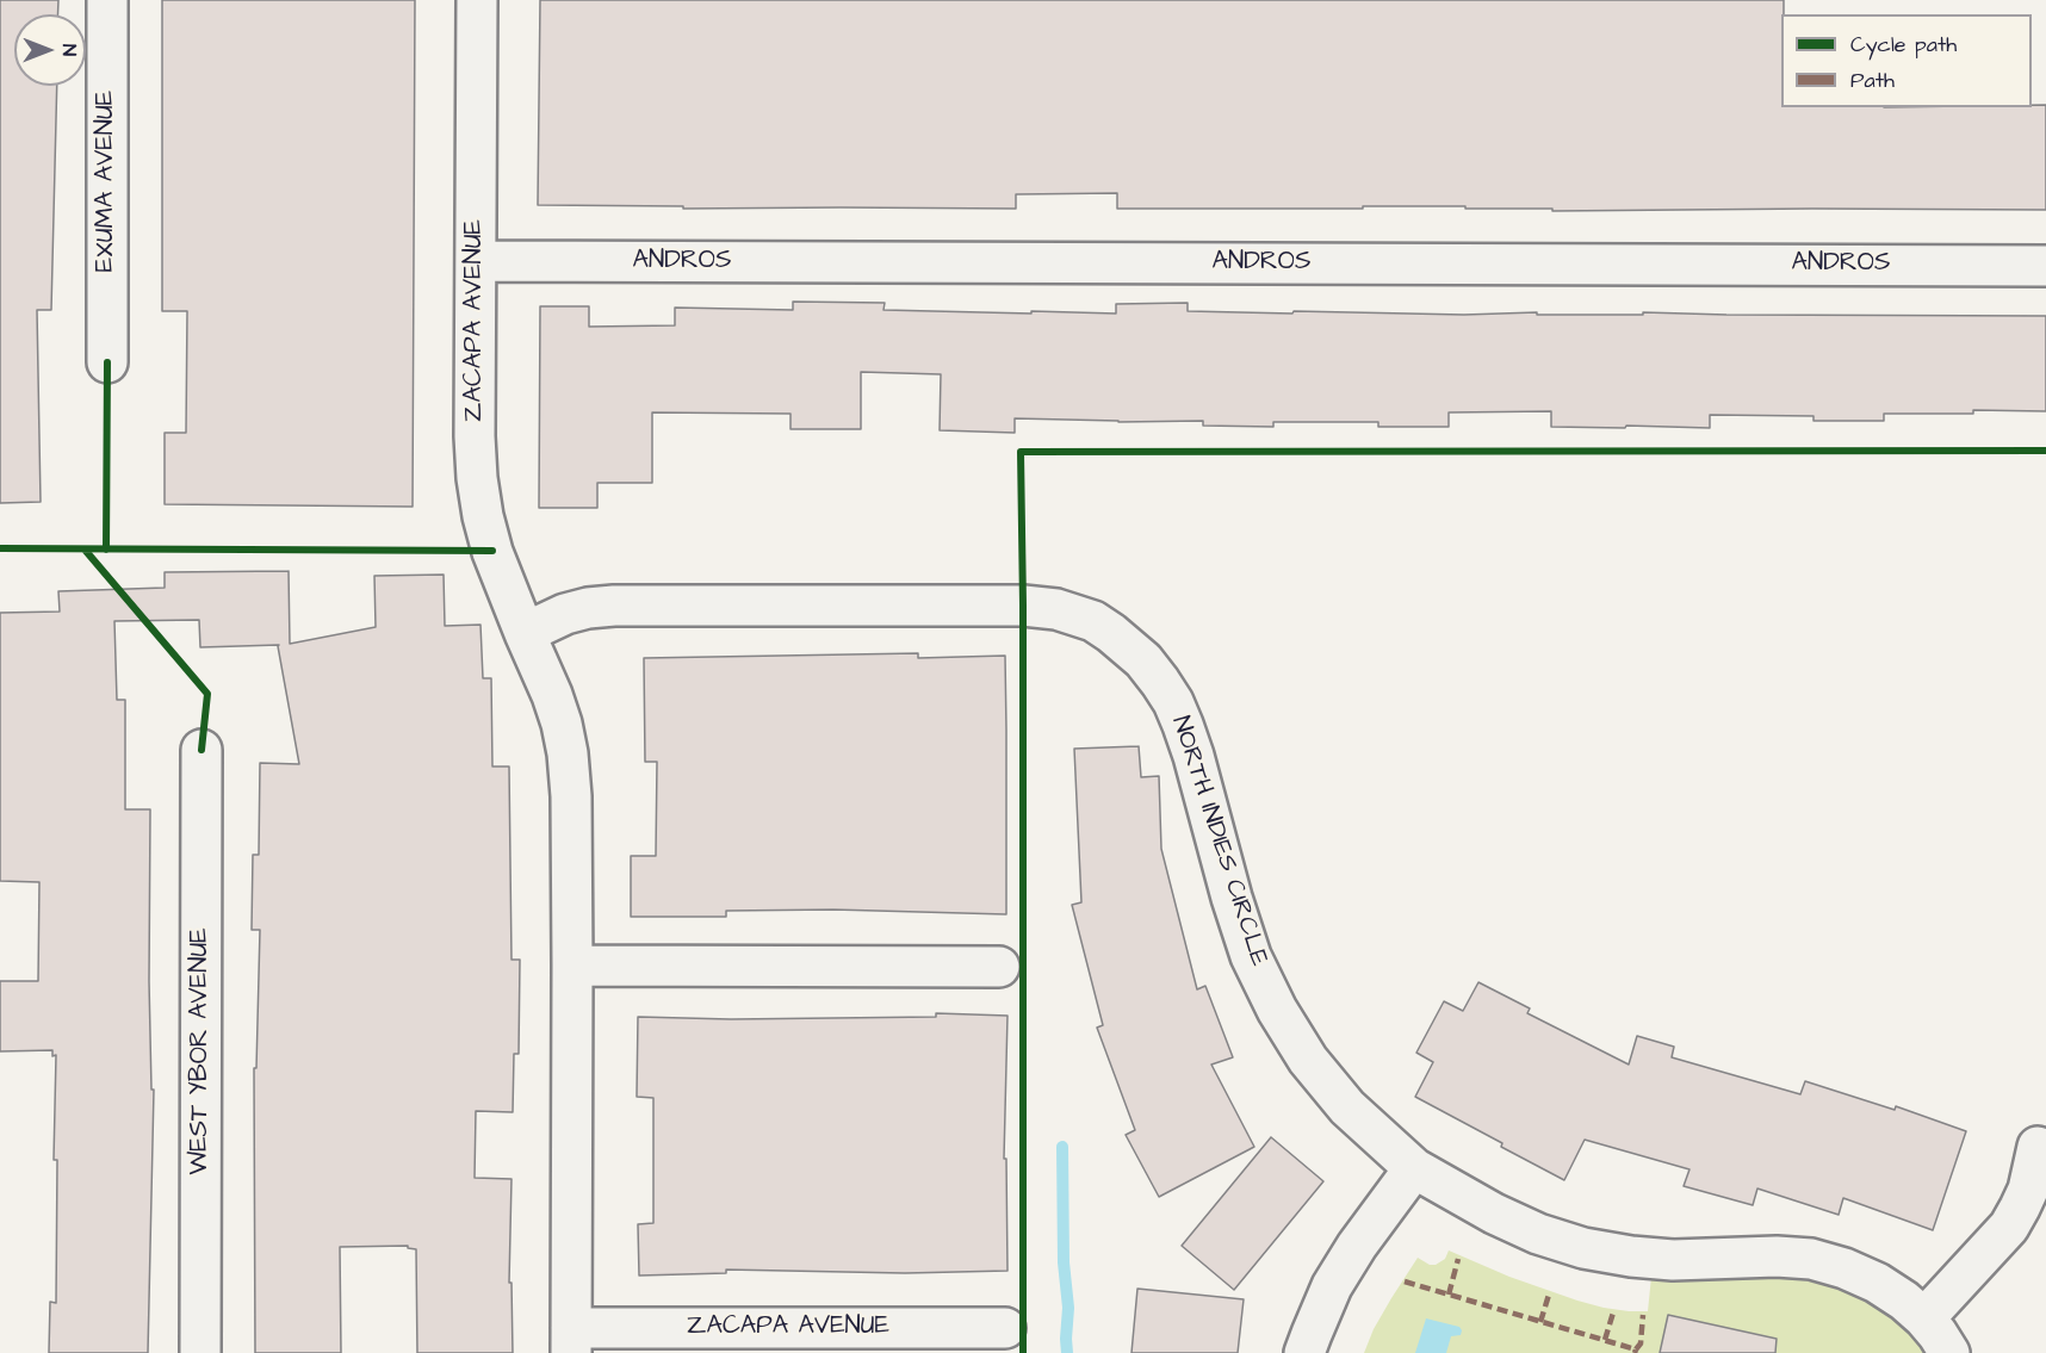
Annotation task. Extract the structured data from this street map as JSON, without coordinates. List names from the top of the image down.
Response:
{
  "streets": {
    "street": [
      "EXUMA AVENUE",
      "ANDROS",
      "ZACAPA AVENUE",
      "NORTH INDIES CIRCLE",
      "WEST YBOR AVENUE"
    ]
  },
  "crossings": [
    ["ANDROS", "ZACAPA AVENUE"],
    ["ZACAPA AVENUE", "NORTH INDIES CIRCLE"]
  ],
  "legend": ["Cycle path", "Path"],
  "north": "right"
}
